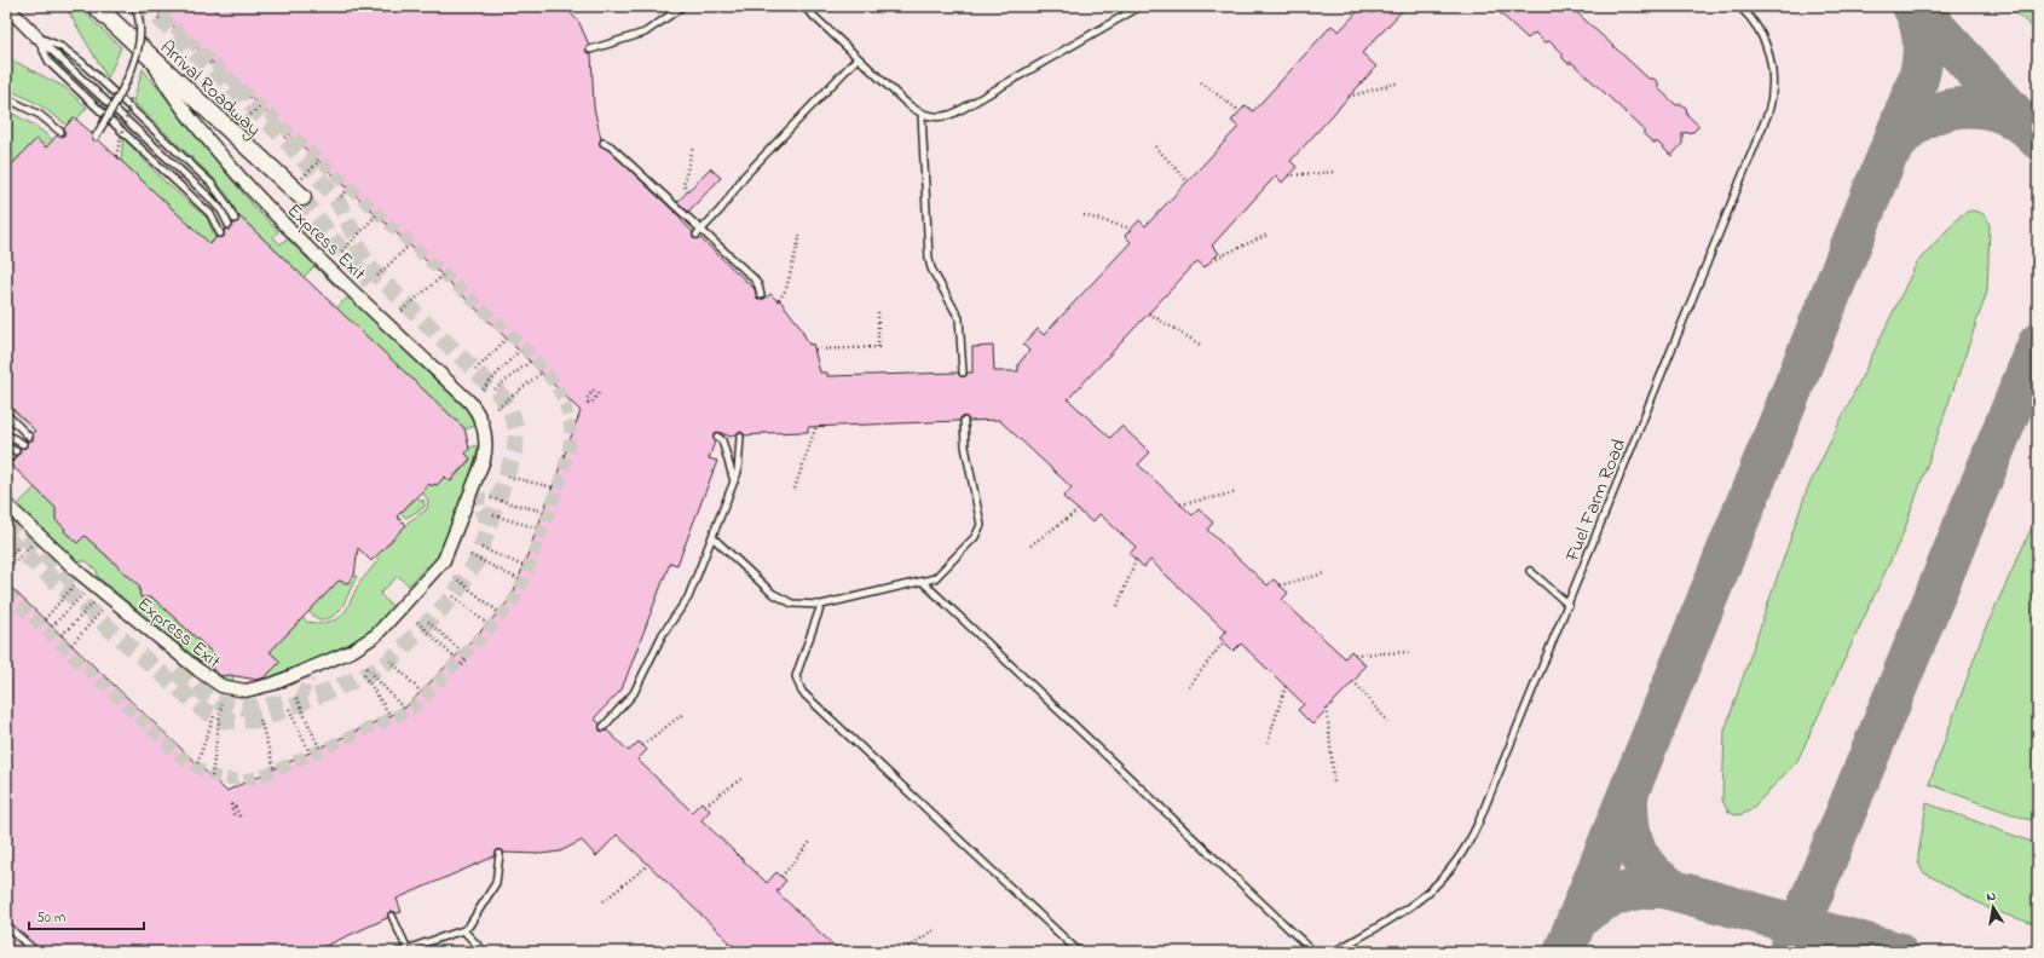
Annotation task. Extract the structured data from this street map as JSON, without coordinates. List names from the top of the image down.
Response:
{
  "streets": {
    "main road": ["Arrival Roadway"],
    "street": ["Express Exit"],
    "lane": ["Fuel Farm Road"]
  },
  "crossings": [
    ["Arrival Roadway", "Express Exit"]
  ],
  "scale_bar": "50 m",
  "north": "top"
}
